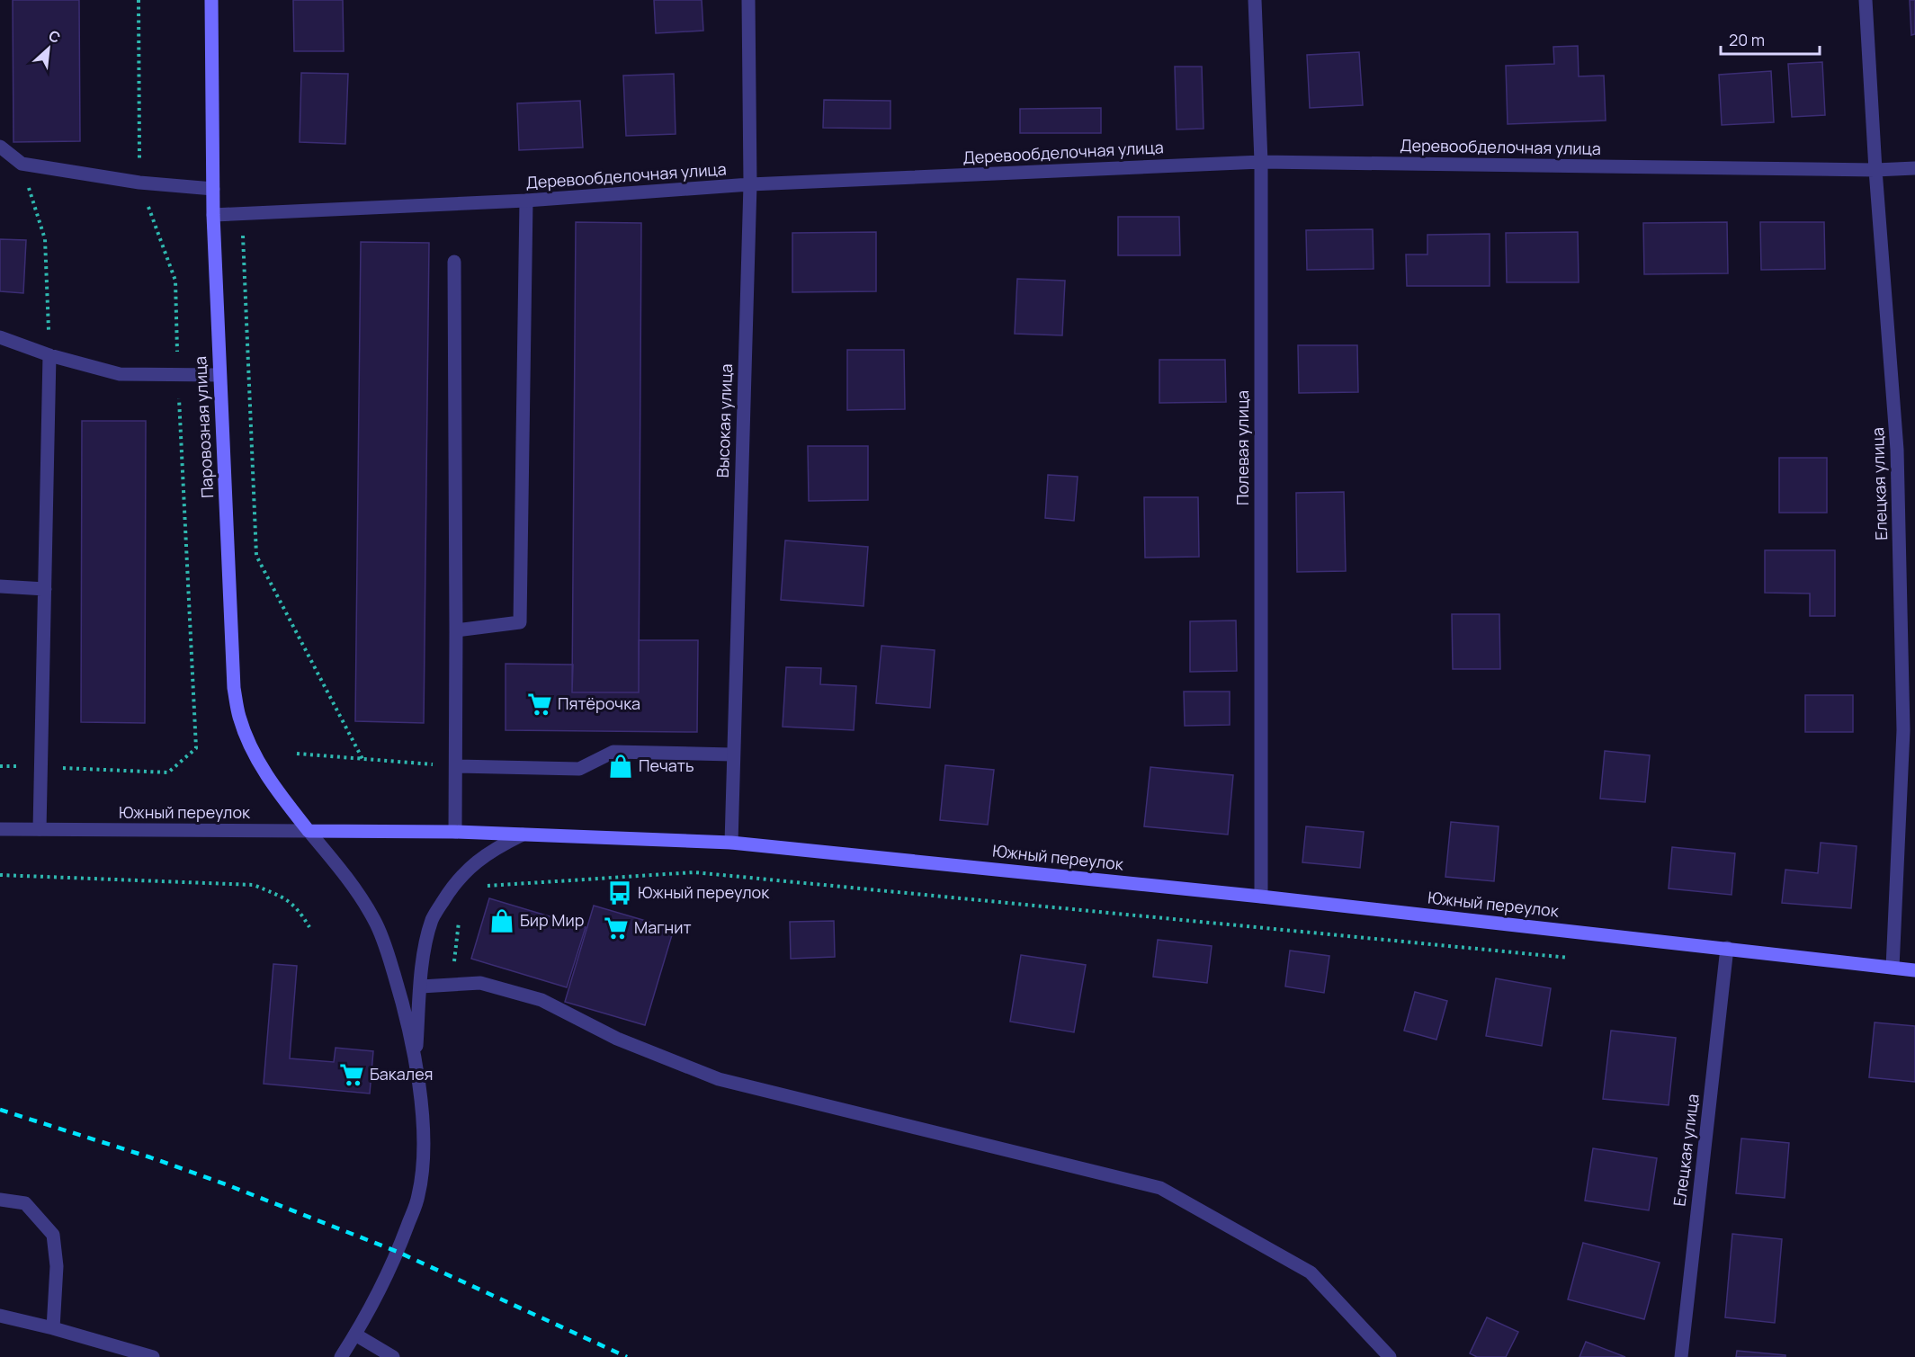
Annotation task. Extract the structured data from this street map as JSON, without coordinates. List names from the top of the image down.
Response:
{
  "streets": {
    "main road": ["Паровозная улица", "Южный переулок"],
    "street": [
      "Деревообделочная улица",
      "Высокая улица",
      "Полевая улица",
      "Елецкая улица"
    ]
  },
  "crossings": [
    ["Деревообделочная улица", "Высокая улица"],
    ["Деревообделочная улица", "Паровозная улица"],
    ["Деревообделочная улица", "Полевая улица"],
    ["Деревообделочная улица", "Елецкая улица"],
    ["Высокая улица", "Южный переулок"],
    ["Паровозная улица", "Южный переулок"],
    ["Полевая улица", "Южный переулок"],
    ["Елецкая улица", "Южный переулок"]
  ],
  "places": {
    "supermarket": ["Пятёрочка", "Магнит", "Бакалея"],
    "shop": ["Печать", "Бир Мир"],
    "bus stop": ["Южный переулок"]
  },
  "scale_bar": "20 m",
  "north": "top right"
}
